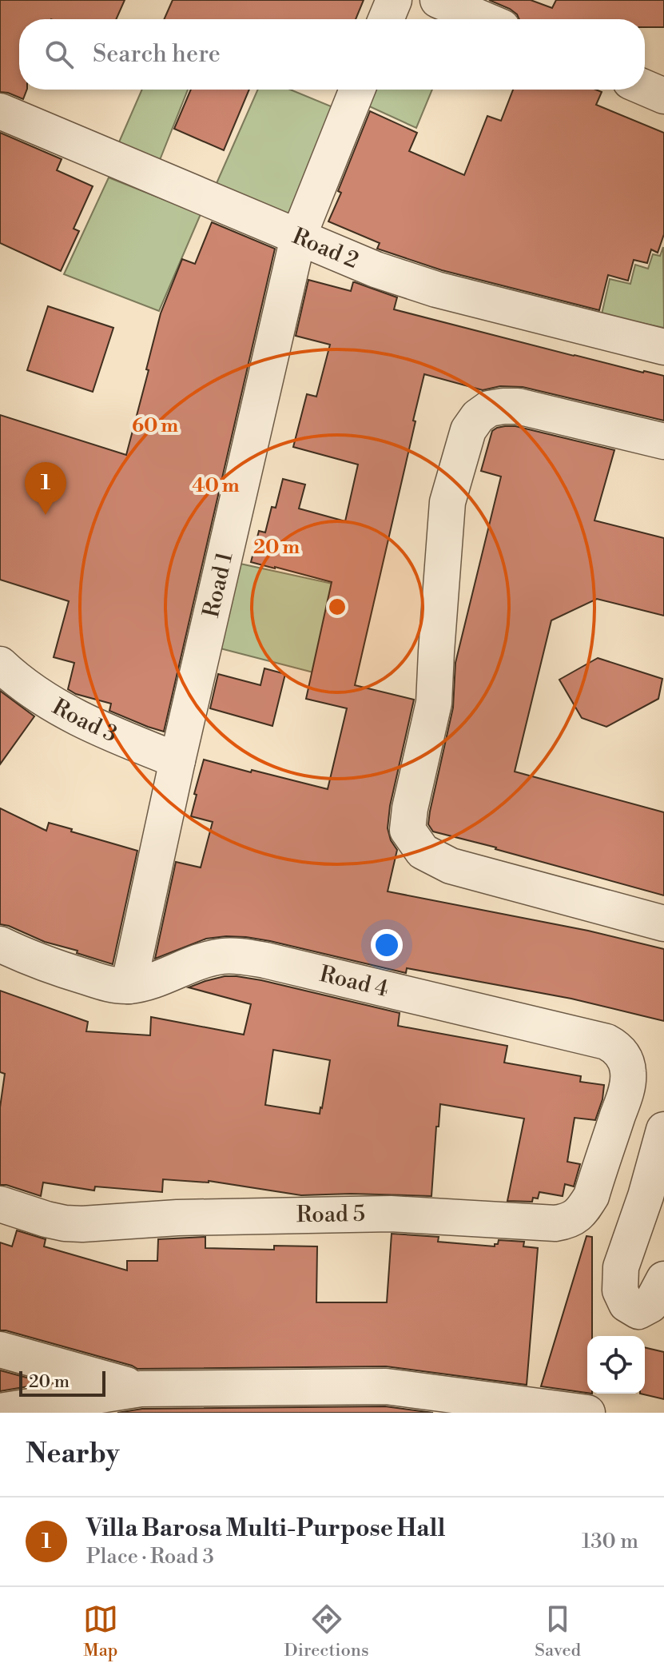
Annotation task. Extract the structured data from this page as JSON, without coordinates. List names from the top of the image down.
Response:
{
  "streets": {
    "street": [
      "Road 2",
      "Road 1",
      "Road 3",
      "Road 4",
      "Road 5"
    ]
  },
  "crossings": [
    ["Road 2", "Road 1"],
    ["Road 1", "Road 3"],
    ["Road 1", "Road 4"],
    ["Road 4", "Road 5"]
  ],
  "scale_bar": "20 m",
  "page": {
    "search": "Search here",
    "pins": "1",
    "scale": "20 m",
    "heading": "Nearby",
    "list": [
      {
        "mark": "1",
        "name": "Villa Barosa Multi-Purpose Hall",
        "note": "Place · Road 3",
        "value": "130 m"
      }
    ],
    "nav": ["Map", "Directions", "Saved"]
  },
  "rings": ["60 m", "40 m", "20 m"]
}
